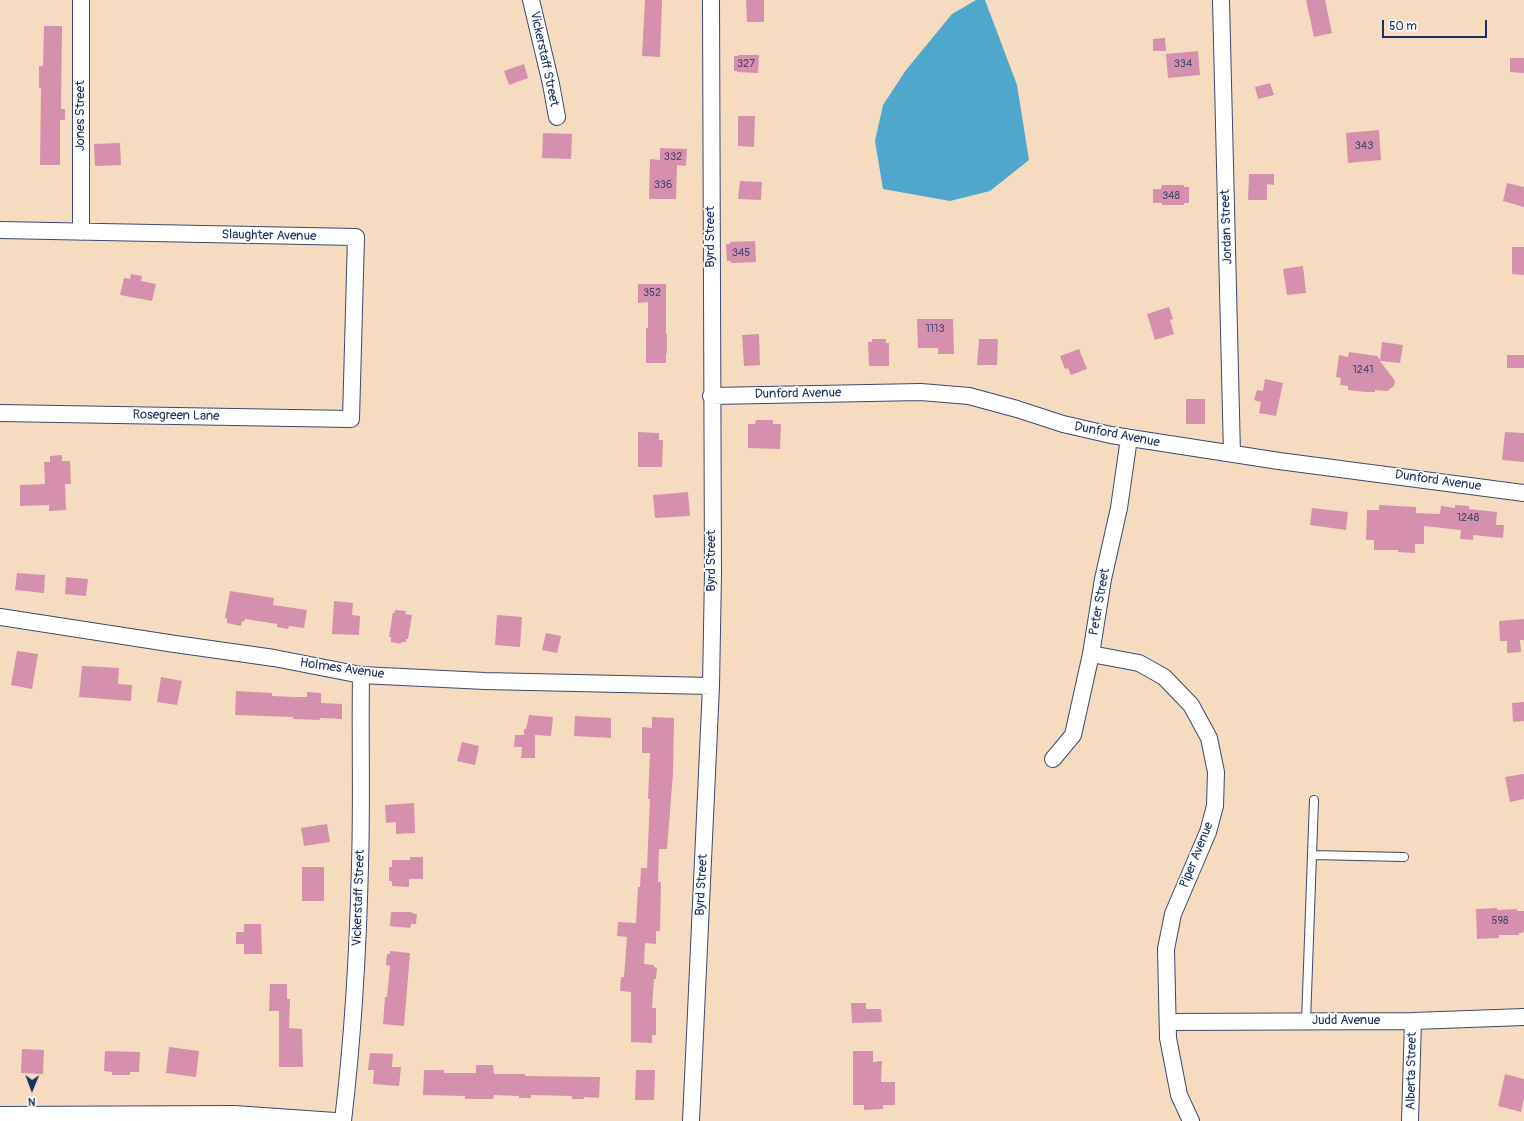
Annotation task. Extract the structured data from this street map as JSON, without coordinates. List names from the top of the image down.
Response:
{
  "streets": {
    "street": [
      "Vickerstaff Street",
      "Jones Street",
      "Jordan Street",
      "Slaughter Avenue",
      "Byrd Street",
      "Dunford Avenue",
      "Rosegreen Lane",
      "Peter Street",
      "Holmes Avenue",
      "Piper Avenue",
      "Judd Avenue",
      "Alberta Street"
    ]
  },
  "crossings": [
    ["Vickerstaff Street", "Holmes Avenue"],
    ["Jones Street", "Slaughter Avenue"],
    ["Jordan Street", "Dunford Avenue"],
    ["Slaughter Avenue", "Rosegreen Lane"],
    ["Byrd Street", "Dunford Avenue"],
    ["Byrd Street", "Holmes Avenue"],
    ["Dunford Avenue", "Peter Street"],
    ["Peter Street", "Piper Avenue"],
    ["Piper Avenue", "Judd Avenue"],
    ["Judd Avenue", "Alberta Street"]
  ],
  "house_numbers": [
    "327",
    "334",
    "343",
    "332",
    "336",
    "348",
    "345",
    "352",
    "1113",
    "1241",
    "1248",
    "598"
  ],
  "scale_bar": "50 m",
  "north": "bottom"
}
